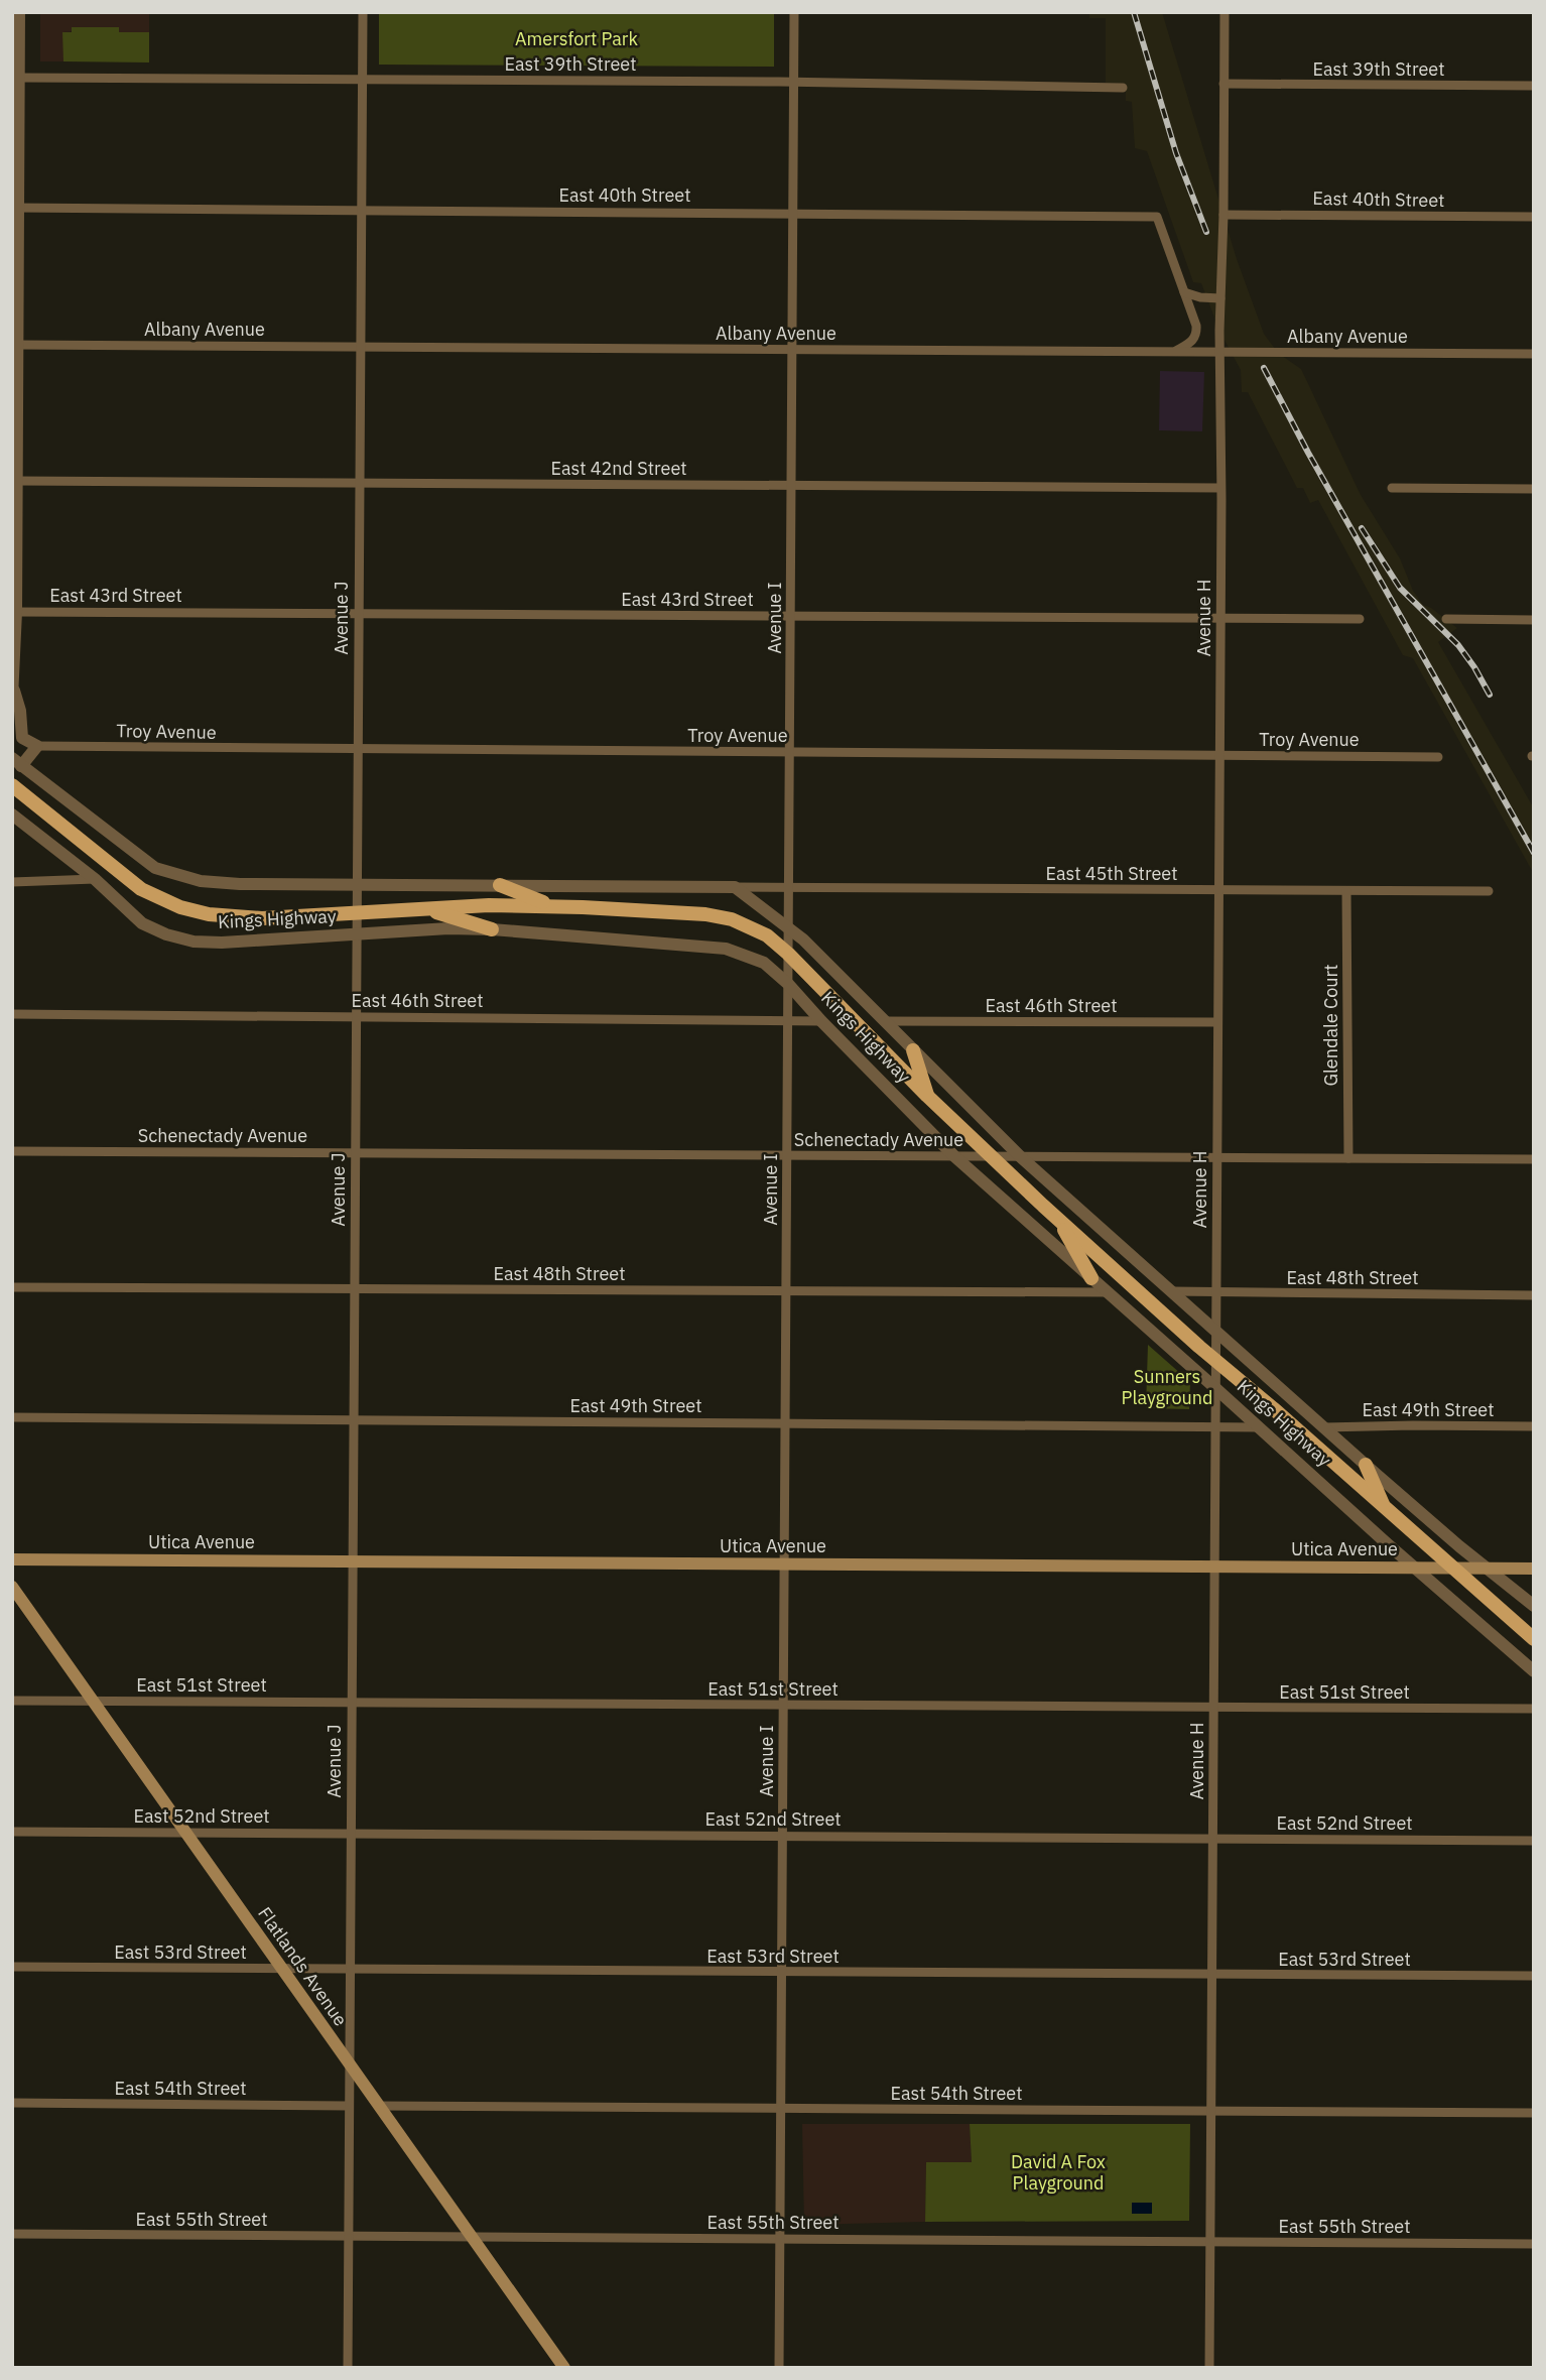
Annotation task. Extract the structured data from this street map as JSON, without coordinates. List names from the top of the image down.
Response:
{
  "streets": {
    "main road": ["Kings Highway", "Utica Avenue", "Flatlands Avenue"],
    "street": [
      "East 39th Street",
      "East 40th Street",
      "Albany Avenue",
      "East 42nd Street",
      "East 43rd Street",
      "Avenue J",
      "Avenue I",
      "Avenue H",
      "Troy Avenue",
      "East 45th Street",
      "East 46th Street",
      "Glendale Court",
      "Schenectady Avenue",
      "East 48th Street",
      "East 49th Street",
      "East 51st Street",
      "East 52nd Street",
      "East 53rd Street",
      "East 54th Street",
      "East 55th Street"
    ]
  },
  "crossings": [
    ["East 39th Street", "Avenue J"],
    ["East 39th Street", "Avenue I"],
    ["East 39th Street", "Avenue H"],
    ["East 40th Street", "Albany Avenue"],
    ["East 40th Street", "Avenue J"],
    ["East 40th Street", "Avenue I"],
    ["East 40th Street", "Avenue H"],
    ["Albany Avenue", "Avenue J"],
    ["Albany Avenue", "Avenue I"],
    ["Albany Avenue", "Avenue H"],
    ["East 42nd Street", "Avenue J"],
    ["East 42nd Street", "Avenue I"],
    ["East 42nd Street", "Avenue H"],
    ["East 43rd Street", "Avenue J"],
    ["East 43rd Street", "Avenue I"],
    ["East 43rd Street", "Avenue H"],
    ["Avenue J", "Troy Avenue"],
    ["Avenue J", "Kings Highway"],
    ["Avenue J", "East 46th Street"],
    ["Avenue J", "Schenectady Avenue"],
    ["Avenue J", "East 48th Street"],
    ["Avenue J", "East 49th Street"],
    ["Avenue J", "Utica Avenue"],
    ["Avenue J", "East 51st Street"],
    ["Avenue J", "East 52nd Street"],
    ["Avenue J", "East 53rd Street"],
    ["Avenue J", "Flatlands Avenue"],
    ["Avenue J", "East 54th Street"],
    ["Avenue J", "East 55th Street"],
    ["Avenue I", "Troy Avenue"],
    ["Avenue I", "East 45th Street"],
    ["Avenue I", "Kings Highway"],
    ["Avenue I", "East 46th Street"],
    ["Avenue I", "Schenectady Avenue"],
    ["Avenue I", "East 48th Street"],
    ["Avenue I", "East 49th Street"],
    ["Avenue I", "Utica Avenue"],
    ["Avenue I", "East 51st Street"],
    ["Avenue I", "East 52nd Street"],
    ["Avenue I", "East 53rd Street"],
    ["Avenue I", "East 54th Street"],
    ["Avenue I", "East 55th Street"],
    ["Avenue H", "Troy Avenue"],
    ["Avenue H", "East 45th Street"],
    ["Avenue H", "Kings Highway"],
    ["Avenue H", "East 46th Street"],
    ["Avenue H", "Schenectady Avenue"],
    ["Avenue H", "East 48th Street"],
    ["Avenue H", "East 49th Street"],
    ["Avenue H", "Utica Avenue"],
    ["Avenue H", "East 51st Street"],
    ["Avenue H", "East 52nd Street"],
    ["Avenue H", "East 53rd Street"],
    ["Avenue H", "East 54th Street"],
    ["Avenue H", "East 55th Street"],
    ["East 45th Street", "Kings Highway"],
    ["East 45th Street", "Glendale Court"],
    ["Kings Highway", "East 46th Street"],
    ["Kings Highway", "Schenectady Avenue"],
    ["Kings Highway", "East 48th Street"],
    ["Kings Highway", "East 49th Street"],
    ["Kings Highway", "Utica Avenue"],
    ["Glendale Court", "Schenectady Avenue"],
    ["East 51st Street", "Flatlands Avenue"],
    ["East 52nd Street", "Flatlands Avenue"],
    ["East 53rd Street", "Flatlands Avenue"],
    ["Flatlands Avenue", "East 54th Street"],
    ["Flatlands Avenue", "East 55th Street"]
  ],
  "parks": ["Amersfort Park", "Sunners Playground", "David A Fox Playground"]
}
